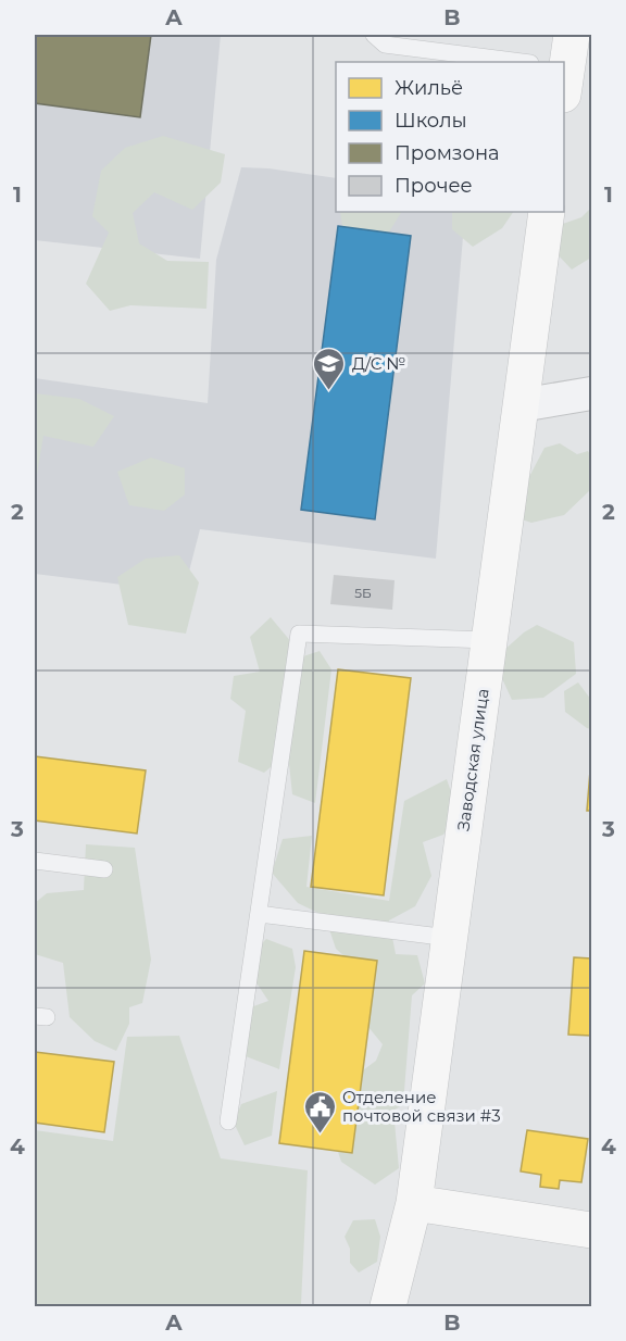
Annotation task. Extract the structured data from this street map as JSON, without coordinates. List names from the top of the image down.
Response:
{
  "streets": {
    "street": ["Заводская улица"]
  },
  "places": {
    "school or university": ["Д/С №"],
    "public building": ["Отделение почтовой связи #3"]
  },
  "house_numbers": ["5Б"],
  "legend": [
    "Жильё",
    "Школы",
    "Промзона",
    "Прочее"
  ],
  "grid": {
    "columns": ["A", "B"],
    "rows": [
      "1",
      "2",
      "3",
      "4"
    ]
  }
}
